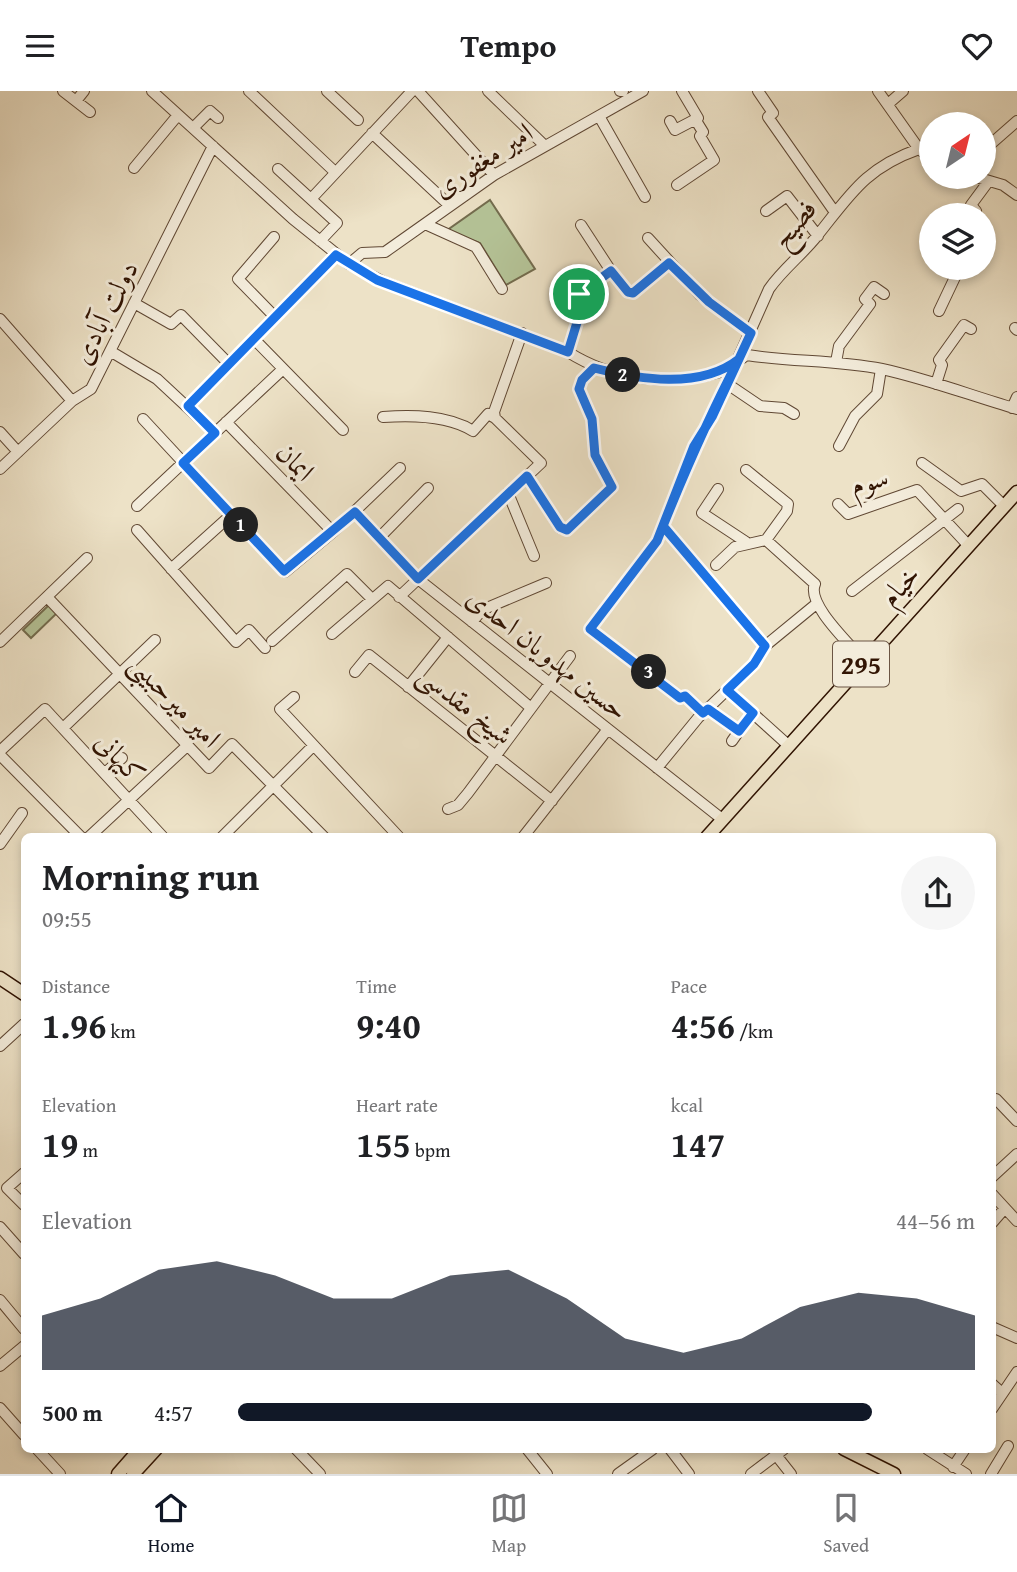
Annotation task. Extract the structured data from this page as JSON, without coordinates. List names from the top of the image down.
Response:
{
  "streets": {
    "main road": ["خیام", "295"],
    "street": [
      "امیر مغفوری",
      "فصیح",
      "دولت آبادی",
      "ایمان",
      "سوم",
      "حسین مهدویان احدی",
      "امیر میرحبیبی",
      "شیخ مقدسی",
      "کیهانی"
    ]
  },
  "crossings": [
    ["خیام", "حسین مهدویان احدی"]
  ],
  "north": "top right",
  "page": {
    "header": "Tempo",
    "pins": ["2", "1", "3"],
    "heading": ["Morning run", "09:55"],
    "stats": [
      ["Distance", "1.96 km"],
      ["Time", "9:40"],
      ["Pace", "4:56 /km"],
      ["Elevation", "19 m"],
      ["Heart rate", "155 bpm"],
      ["kcal", "147"]
    ],
    "chart": ["Elevation", "44–56 m"],
    "list": [
      {
        "name": "500 m",
        "note": "4:57"
      }
    ],
    "tabs": ["Home", "Map", "Saved"]
  }
}
